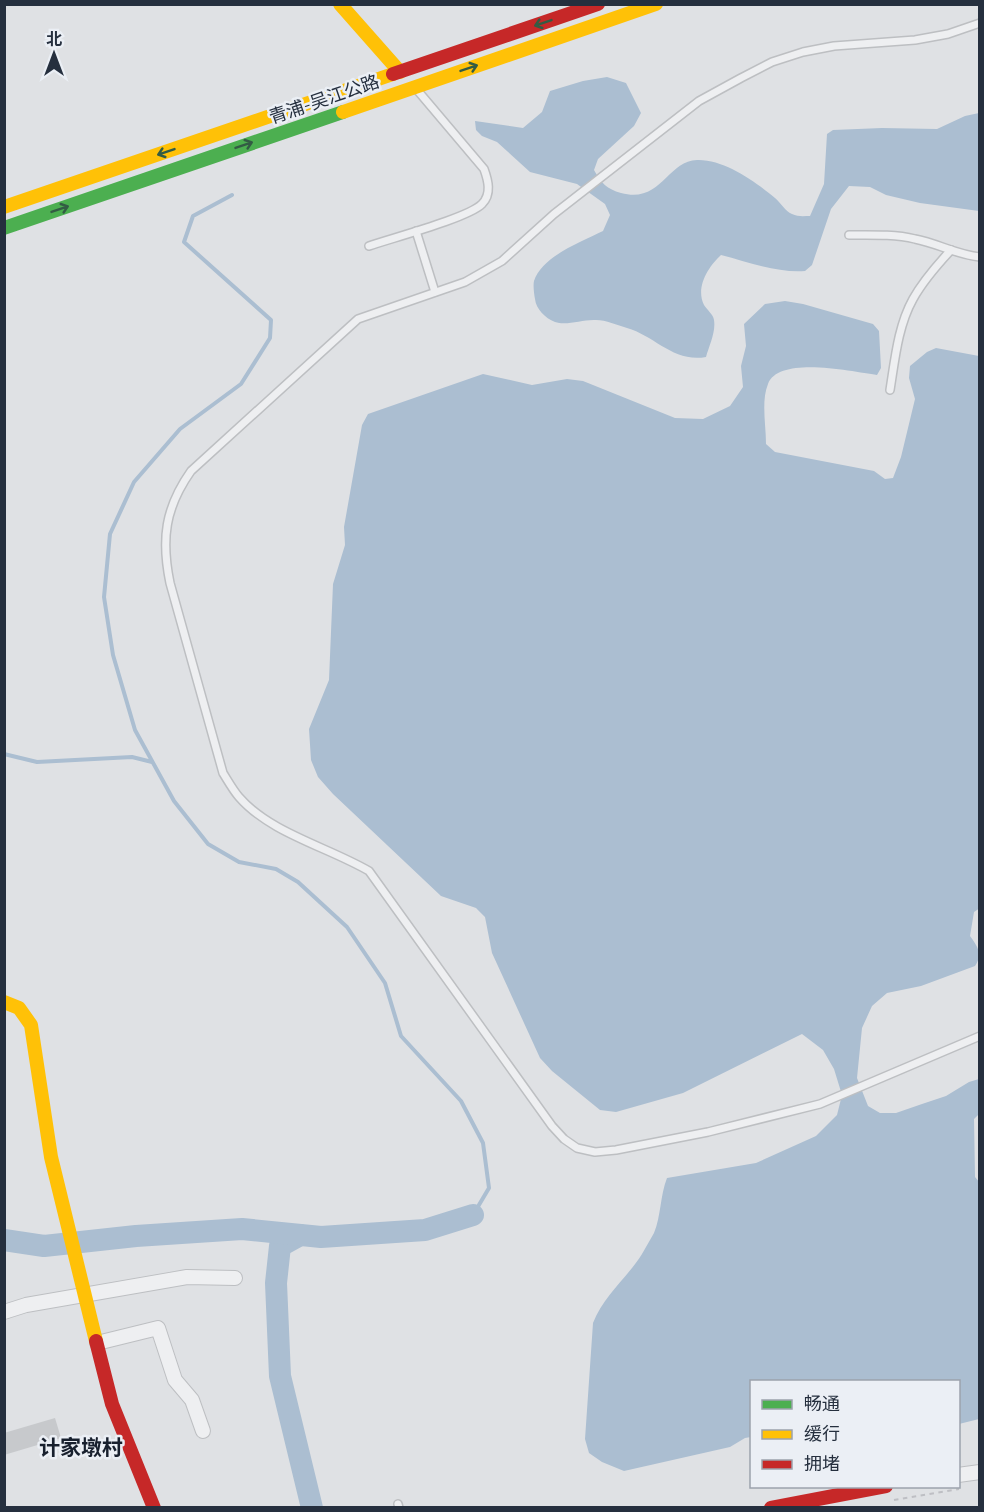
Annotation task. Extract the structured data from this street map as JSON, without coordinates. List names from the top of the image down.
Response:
{
  "streets": {
    "main road": ["青浦-吴江公路"]
  },
  "districts": ["计家墩村"],
  "legend": ["畅通", "缓行", "拥堵"],
  "north": "top"
}
